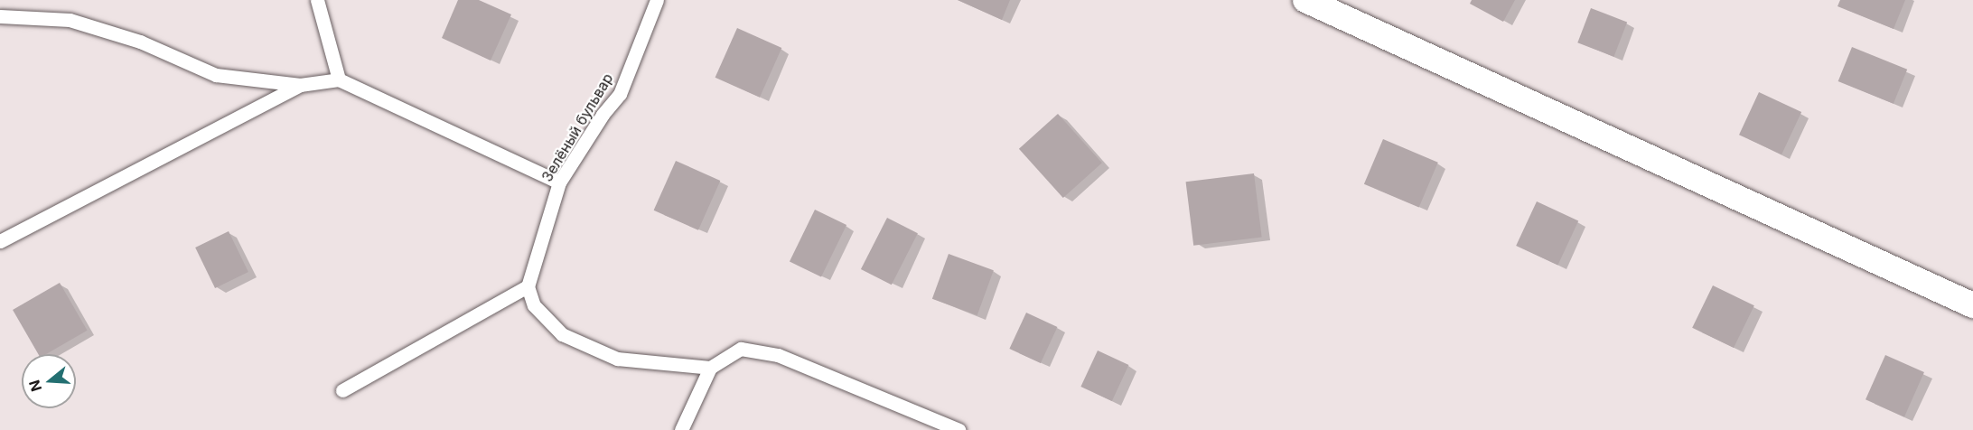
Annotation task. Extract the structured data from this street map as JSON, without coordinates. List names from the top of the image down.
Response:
{
  "streets": {
    "lane": ["Зелёный бульвар"]
  },
  "north": "left"
}
